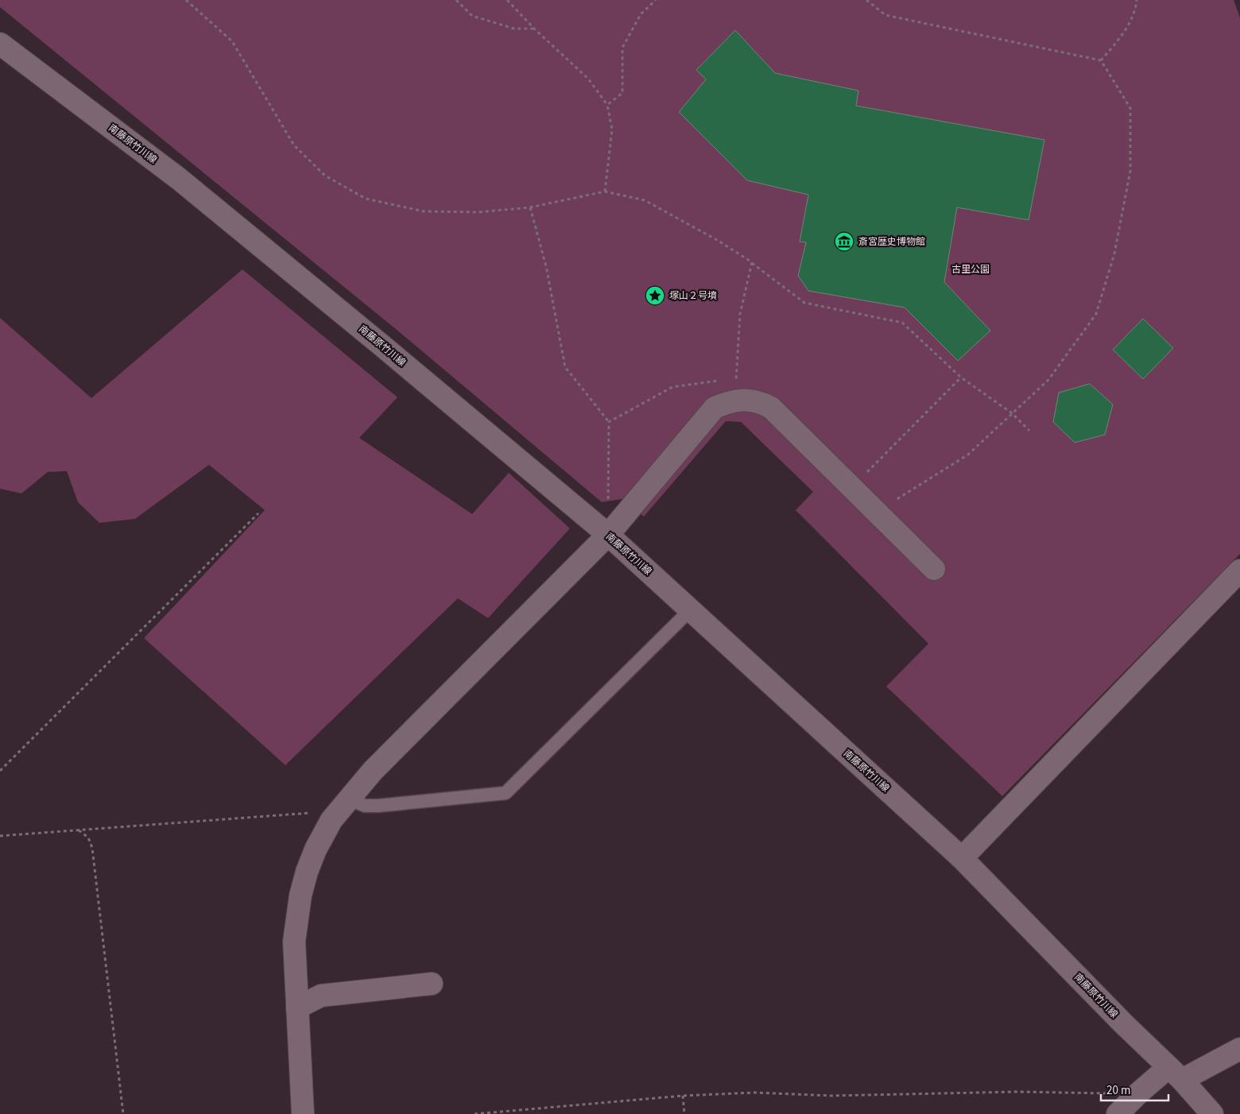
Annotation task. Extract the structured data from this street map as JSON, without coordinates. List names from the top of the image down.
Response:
{
  "streets": {
    "street": ["南藤原竹川線"]
  },
  "parks": ["古里公園"],
  "places": {
    "museum": ["斎宮歴史博物館"],
    "place": ["塚山２号墳"]
  },
  "scale_bar": "20 m"
}
